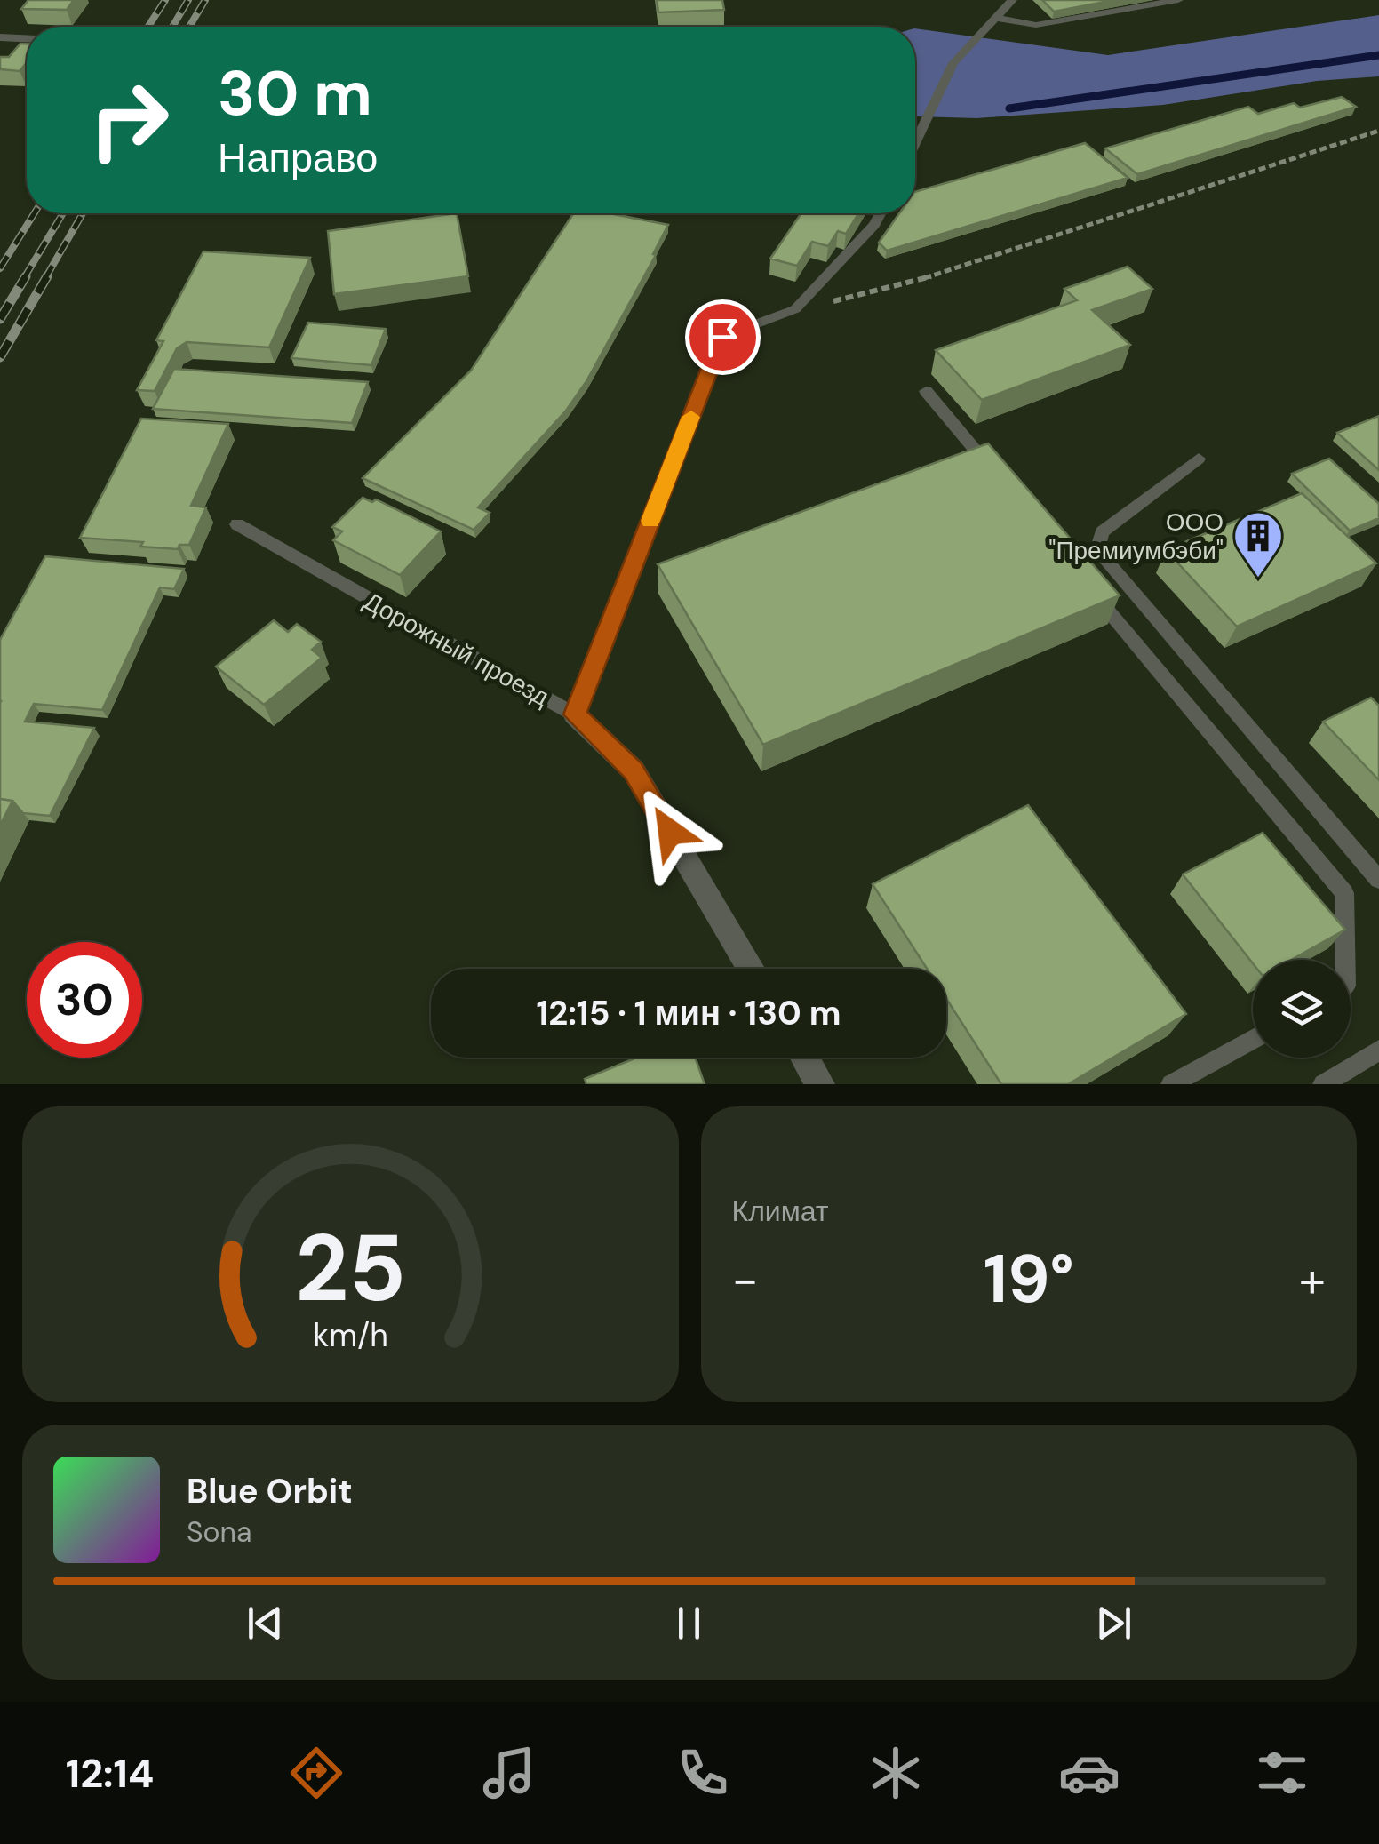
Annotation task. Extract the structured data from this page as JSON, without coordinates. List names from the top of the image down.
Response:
{
  "streets": {
    "street": ["Дорожный проезд"]
  },
  "places": {
    "building": ["ООО \"Премиумбэби\""]
  },
  "page": {
    "turn": ["30 m", "Направо"],
    "limit": "30",
    "trip": "12:15 · 1 мин · 130 m",
    "tile": "Климат",
    "heat": ["−", "19°", "+"],
    "song": ["Blue Orbit", "Sona"],
    "tabs": "12:14",
    "gauge": ["25", "km/h"]
  }
}
